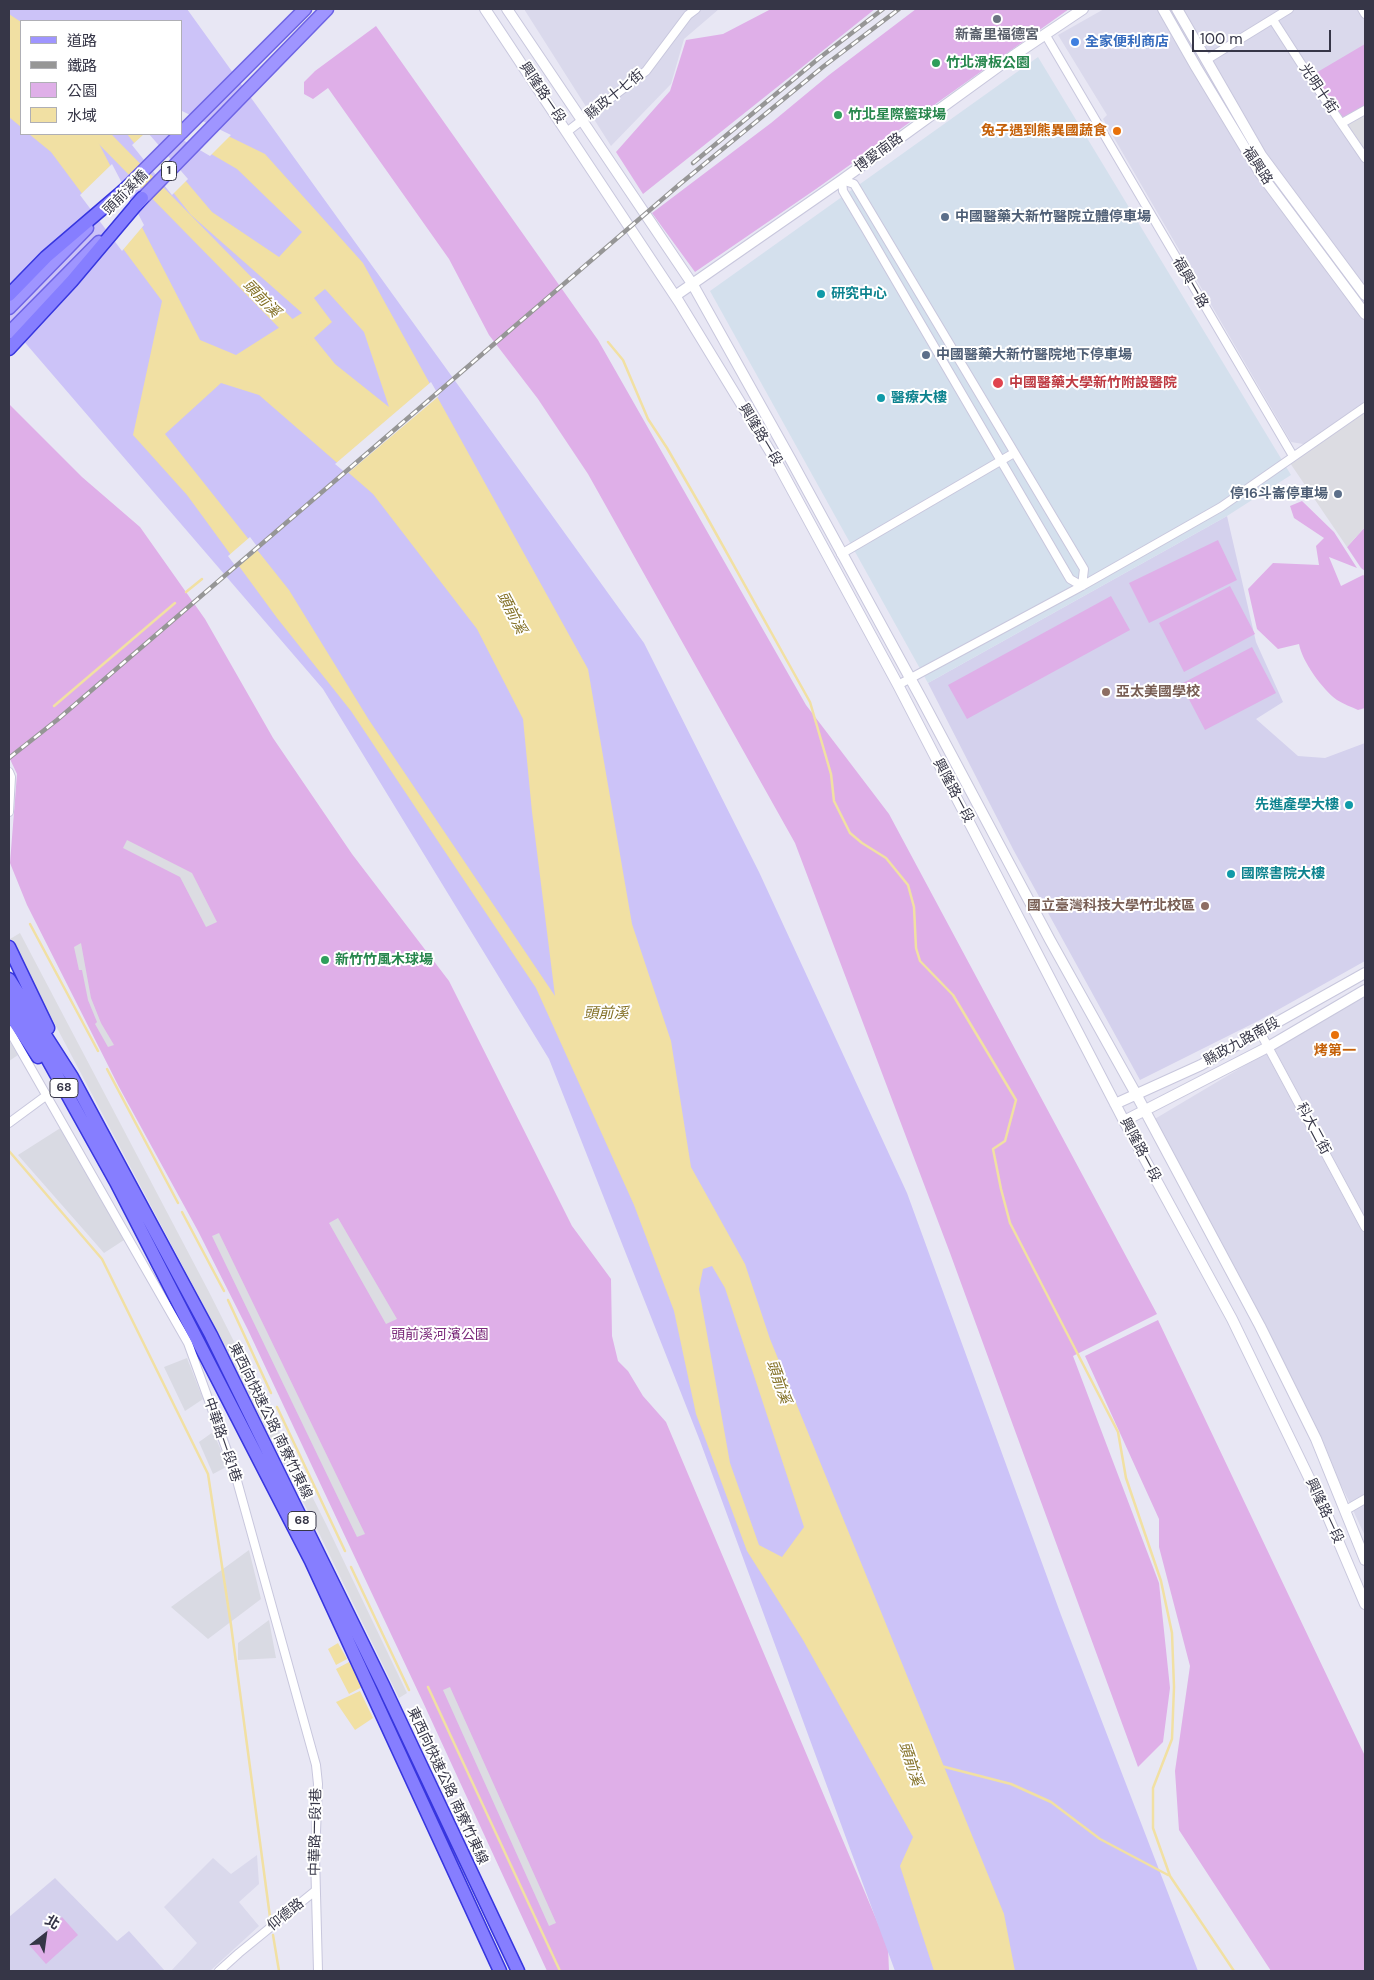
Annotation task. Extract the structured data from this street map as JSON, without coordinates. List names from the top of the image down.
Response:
{
  "streets": {
    "highway": ["68", "東西向快速公路 南寮竹東線"],
    "main road": ["1", "頭前溪橋"],
    "street": [
      "光明十街",
      "興隆路一段",
      "縣政十七街",
      "博愛南路",
      "福興路",
      "福興一路",
      "縣政九路南段",
      "科大二街",
      "中華路一段1巷",
      "仰德路"
    ]
  },
  "crossings": [
    ["興隆路一段", "縣政十七街"],
    ["興隆路一段", "博愛南路"],
    ["興隆路一段", "縣政九路南段"],
    ["博愛南路", "福興一路"],
    ["縣政九路南段", "科大二街"],
    ["中華路一段1巷", "仰德路"]
  ],
  "water": ["頭前溪"],
  "parks": ["頭前溪河濱公園"],
  "places": [
    "新崙里福德宮",
    "全家便利商店",
    "竹北滑板公園",
    "竹北星際籃球場",
    "兔子遇到熊異國蔬食",
    "中國醫藥大新竹醫院立體停車場",
    "研究中心",
    "中國醫藥大新竹醫院地下停車場",
    "中國醫藥大學新竹附設醫院",
    "醫療大樓",
    "停16斗崙停車場",
    "亞太美國學校",
    "先進產學大樓",
    "國際書院大樓",
    "國立臺灣科技大學竹北校區",
    "新竹竹風木球場",
    "烤第一"
  ],
  "legend": [
    "道路",
    "鐵路",
    "公園",
    "水域"
  ],
  "scale_bar": "100 m",
  "north": "top right"
}
